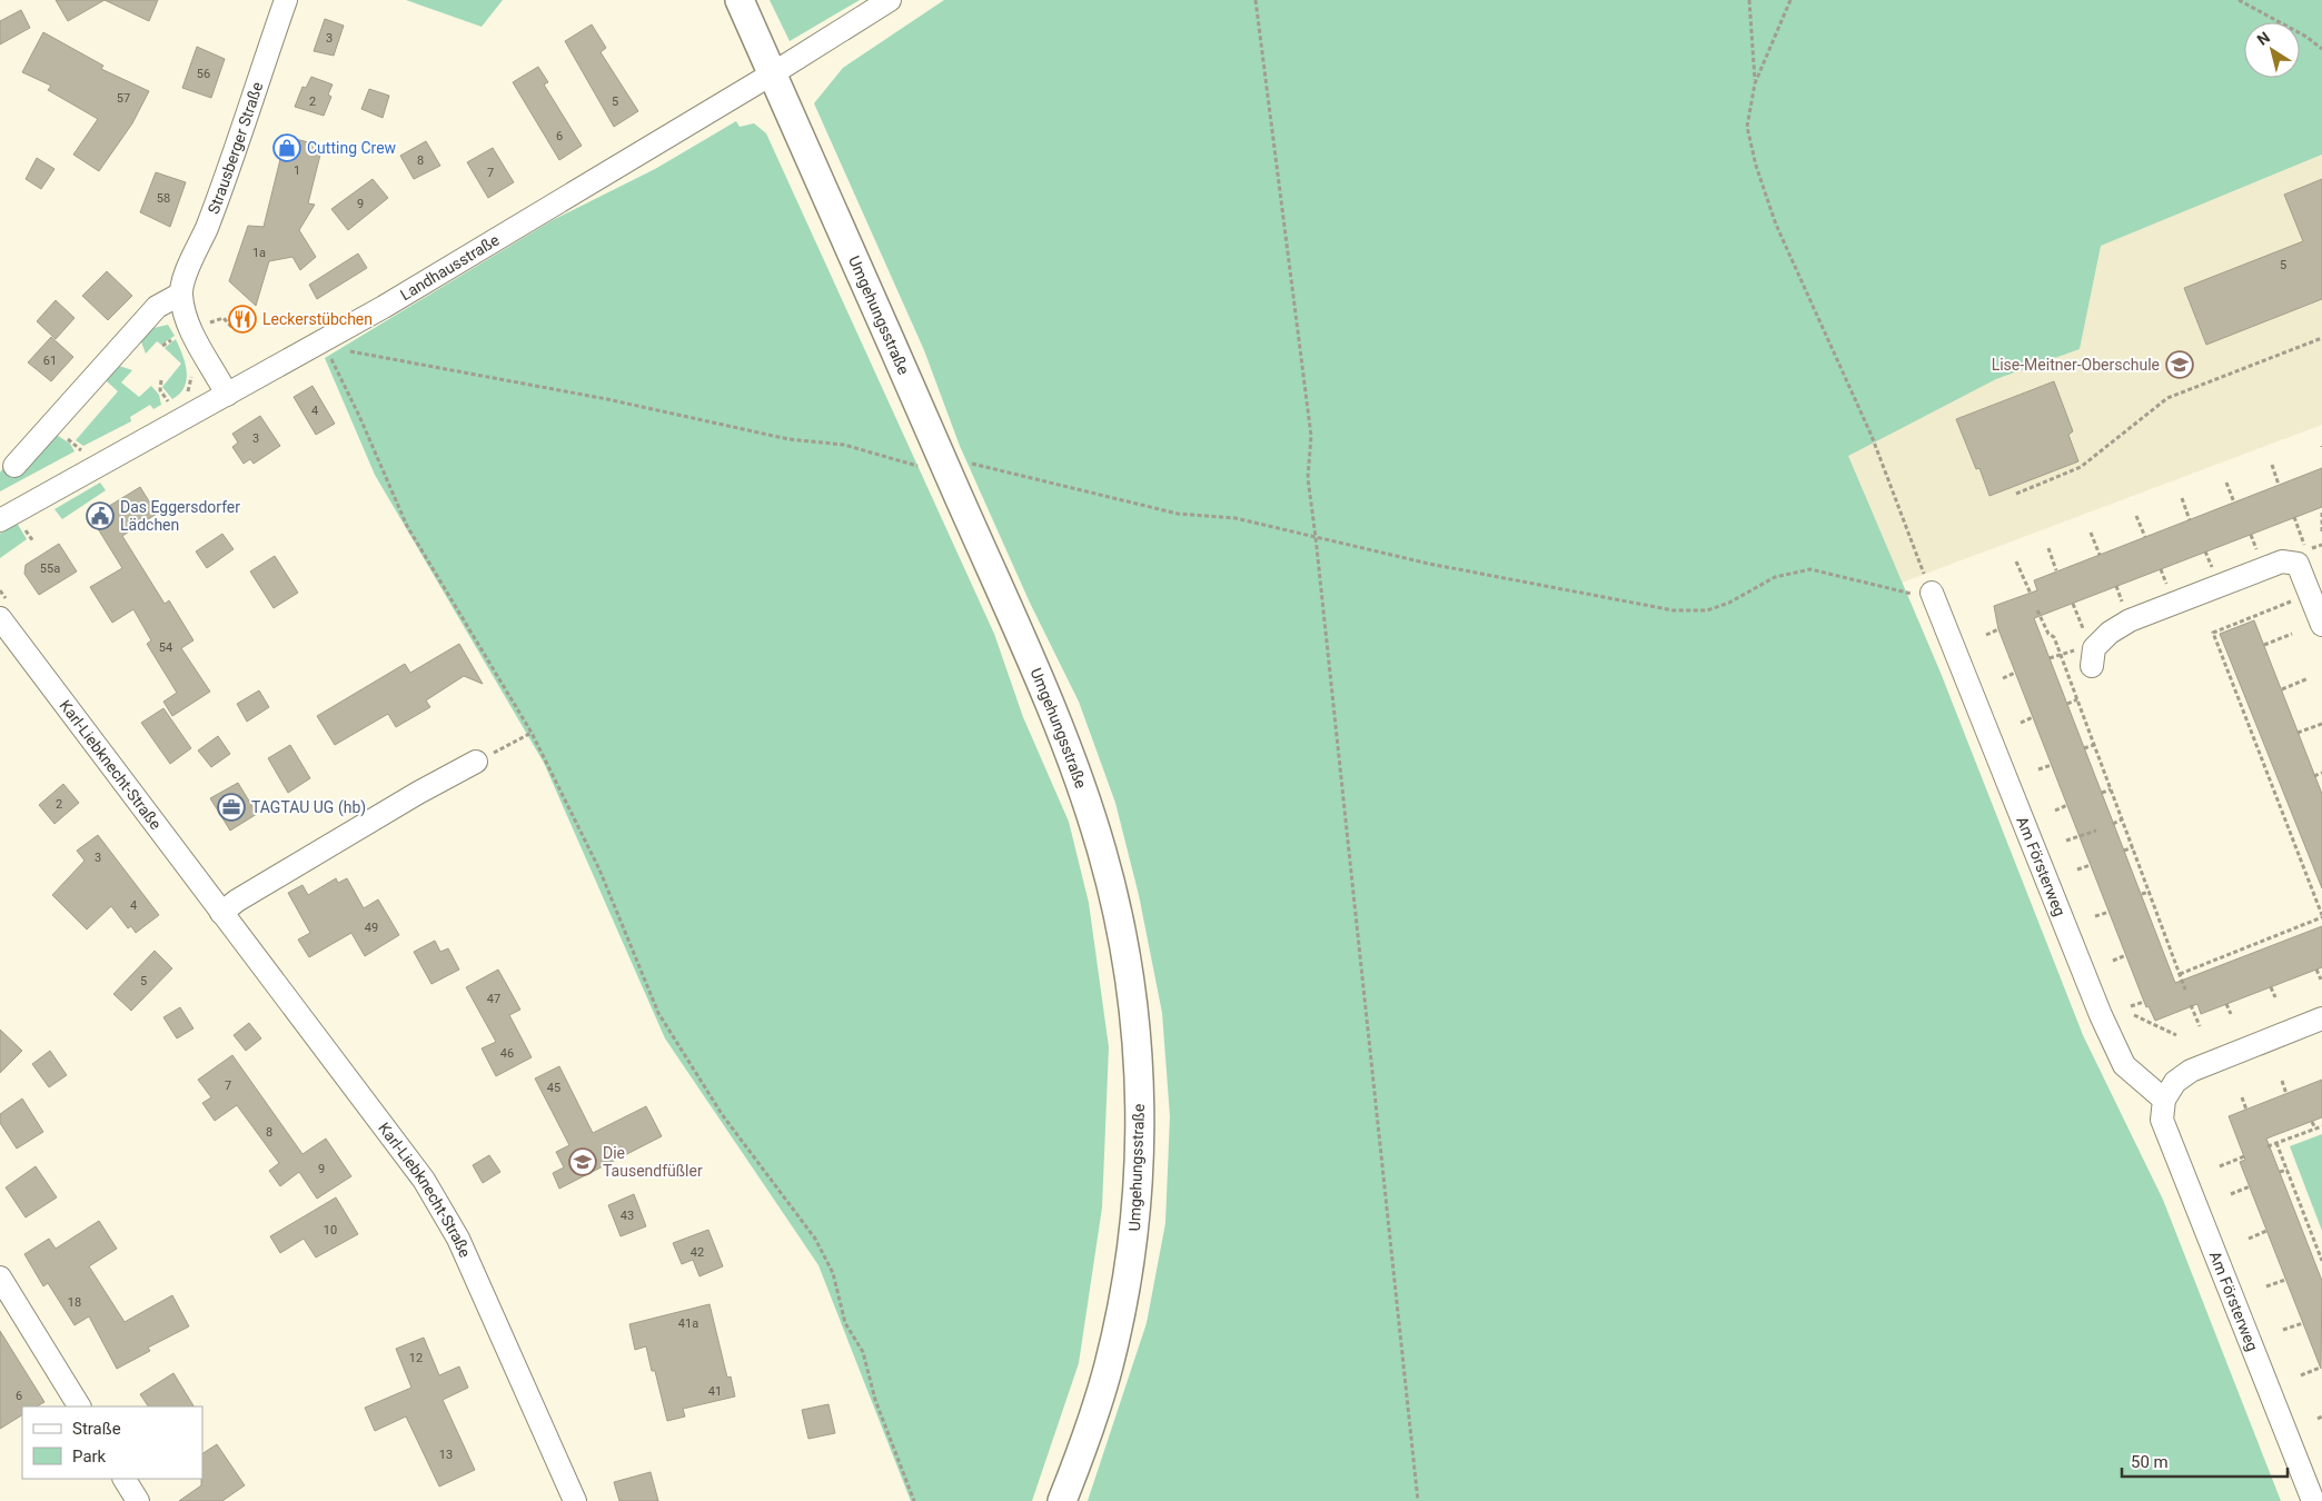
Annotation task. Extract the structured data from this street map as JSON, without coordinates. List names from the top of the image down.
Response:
{
  "streets": {
    "main road": ["Umgehungsstraße"],
    "street": [
      "Strausberger Straße",
      "Landhausstraße",
      "Karl-Liebknecht-Straße",
      "Am Försterweg"
    ]
  },
  "crossings": [
    ["Landhausstraße", "Umgehungsstraße"]
  ],
  "places": {
    "shop": ["Cutting Crew"],
    "restaurant": ["Leckerstübchen"],
    "school or university": ["Lise-Meitner-Oberschule", "Die Tausendfüßler"],
    "public building": ["Das Eggersdorfer Lädchen"],
    "office": ["TAGTAU UG (hb)"]
  },
  "house_numbers": [
    "3",
    "56",
    "57",
    "2",
    "5",
    "6",
    "8",
    "1",
    "7",
    "58",
    "9",
    "1a",
    "5",
    "61",
    "4",
    "3",
    "55a",
    "54",
    "2",
    "3",
    "4",
    "49",
    "5",
    "47",
    "46",
    "7",
    "45",
    "8",
    "9",
    "43",
    "10",
    "42",
    "18",
    "41a",
    "12",
    "41",
    "6",
    "13"
  ],
  "legend": ["Straße", "Park"],
  "scale_bar": "50 m",
  "north": "top left"
}
